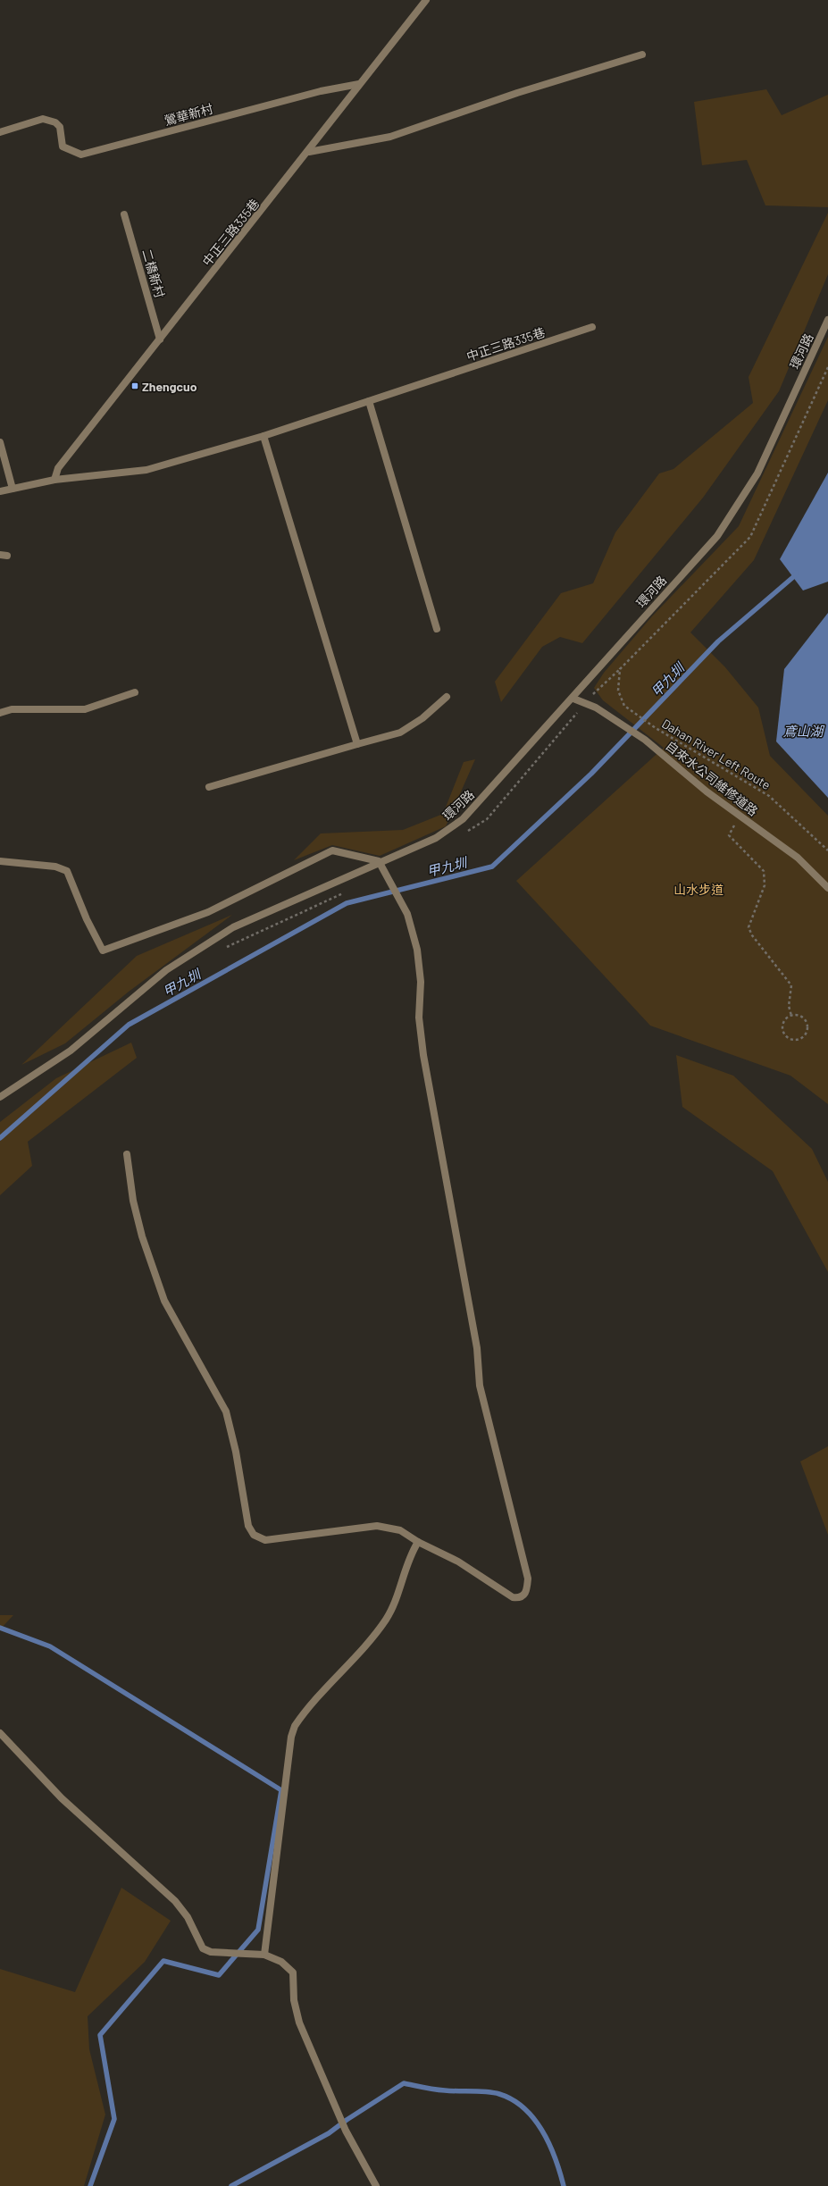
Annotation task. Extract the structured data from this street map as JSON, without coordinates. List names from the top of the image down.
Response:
{
  "streets": {
    "street": [
      "鶯華新村",
      "中正三路335巷",
      "二橋新村",
      "環河路",
      "自來水公司維修道路"
    ],
    "path": ["Dahan River Left Route"]
  },
  "crossings": [
    ["鶯華新村", "中正三路335巷"],
    ["中正三路335巷", "二橋新村"],
    ["環河路", "自來水公司維修道路"]
  ],
  "water": ["甲九圳", "鳶山湖"],
  "parks": ["山水步道"],
  "places": {
    "transit": ["Zhengcuo"]
  }
}
